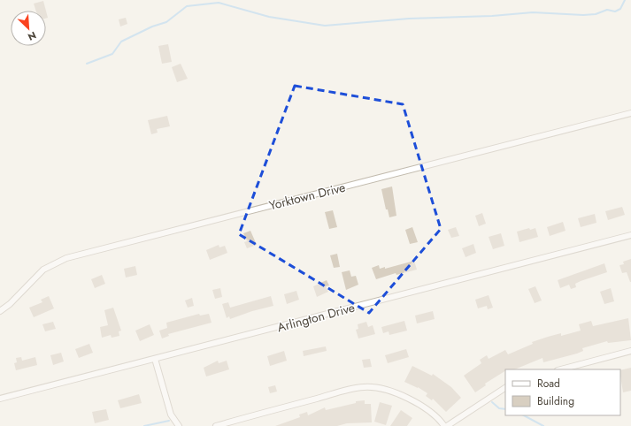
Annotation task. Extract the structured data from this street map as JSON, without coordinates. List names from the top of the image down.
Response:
{
  "streets": {
    "street": ["Yorktown Drive", "Arlington Drive"]
  },
  "legend": ["Road", "Building"],
  "north": "bottom right"
}
